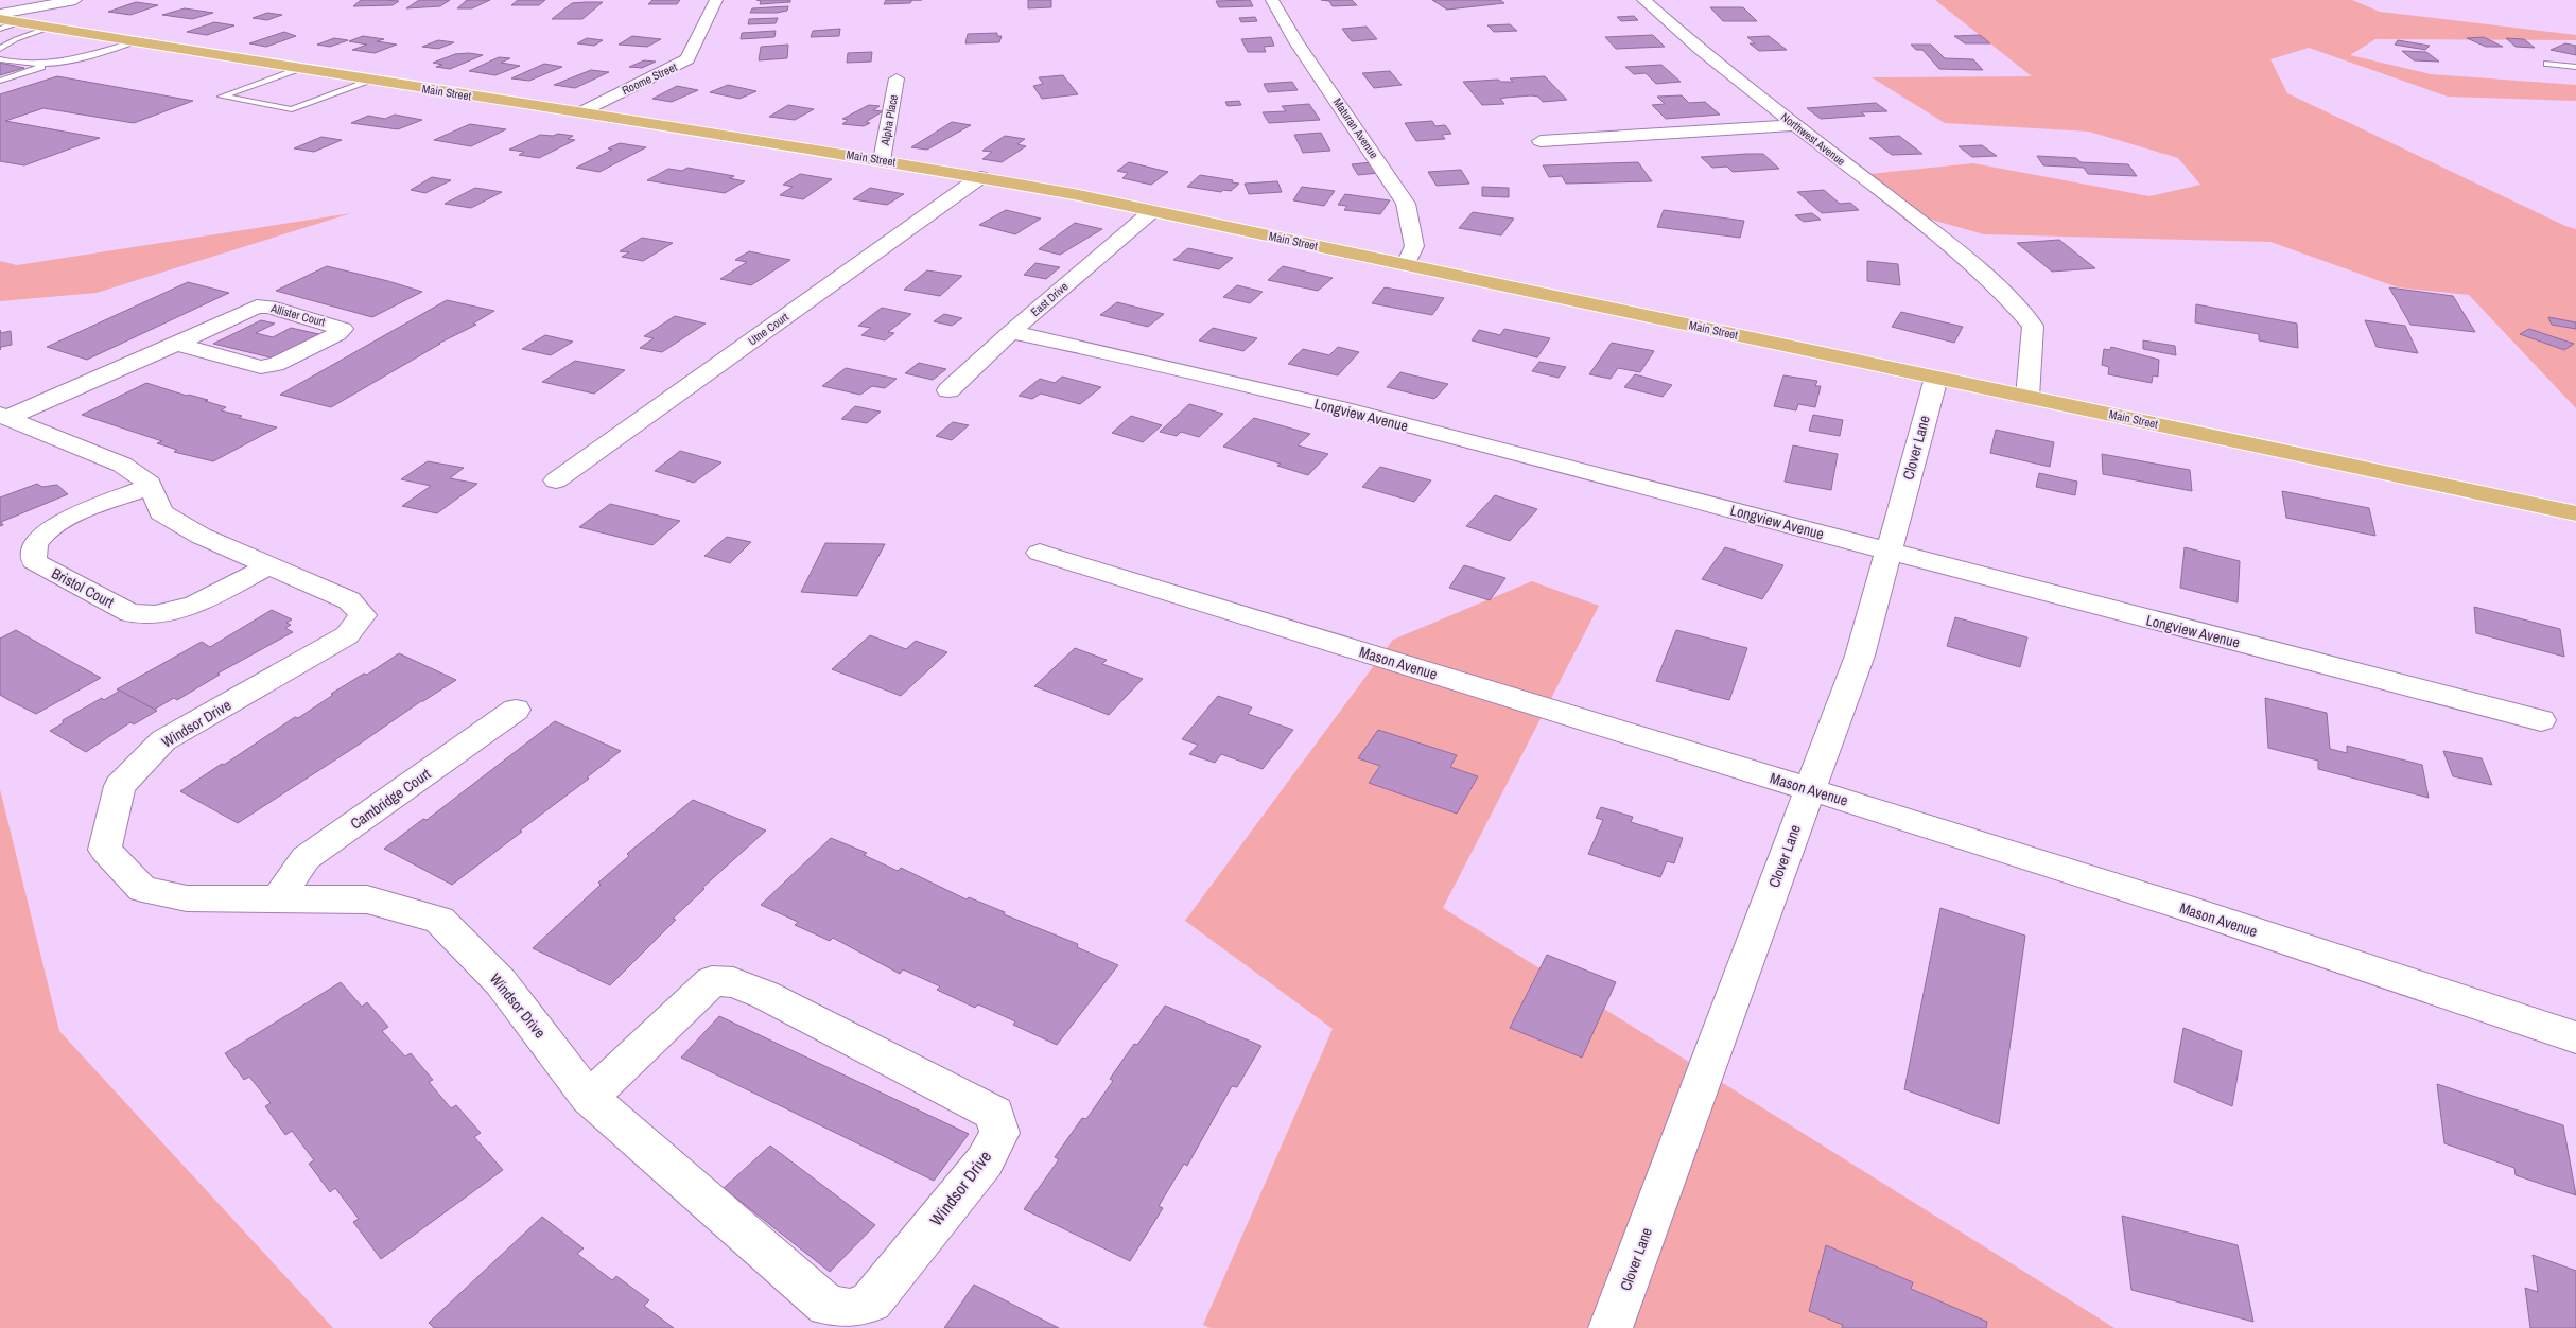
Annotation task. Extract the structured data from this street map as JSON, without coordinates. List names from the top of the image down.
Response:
{
  "streets": {
    "main road": ["Main Street"],
    "street": [
      "Roome Street",
      "Alpha Place",
      "Maturan Avenue",
      "Northwest Avenue",
      "East Drive",
      "Allister Court",
      "Utne Court",
      "Longview Avenue",
      "Clover Lane",
      "Bristol Court",
      "Mason Avenue",
      "Windsor Drive",
      "Cambridge Court"
    ]
  },
  "crossings": [
    ["Roome Street", "Main Street"],
    ["Main Street", "Alpha Place"],
    ["Main Street", "Maturan Avenue"],
    ["Main Street", "Northwest Avenue"],
    ["Main Street", "East Drive"],
    ["Main Street", "Utne Court"],
    ["Main Street", "Clover Lane"],
    ["East Drive", "Longview Avenue"],
    ["Longview Avenue", "Clover Lane"],
    ["Clover Lane", "Mason Avenue"],
    ["Bristol Court", "Windsor Drive"],
    ["Windsor Drive", "Cambridge Court"]
  ]
}
